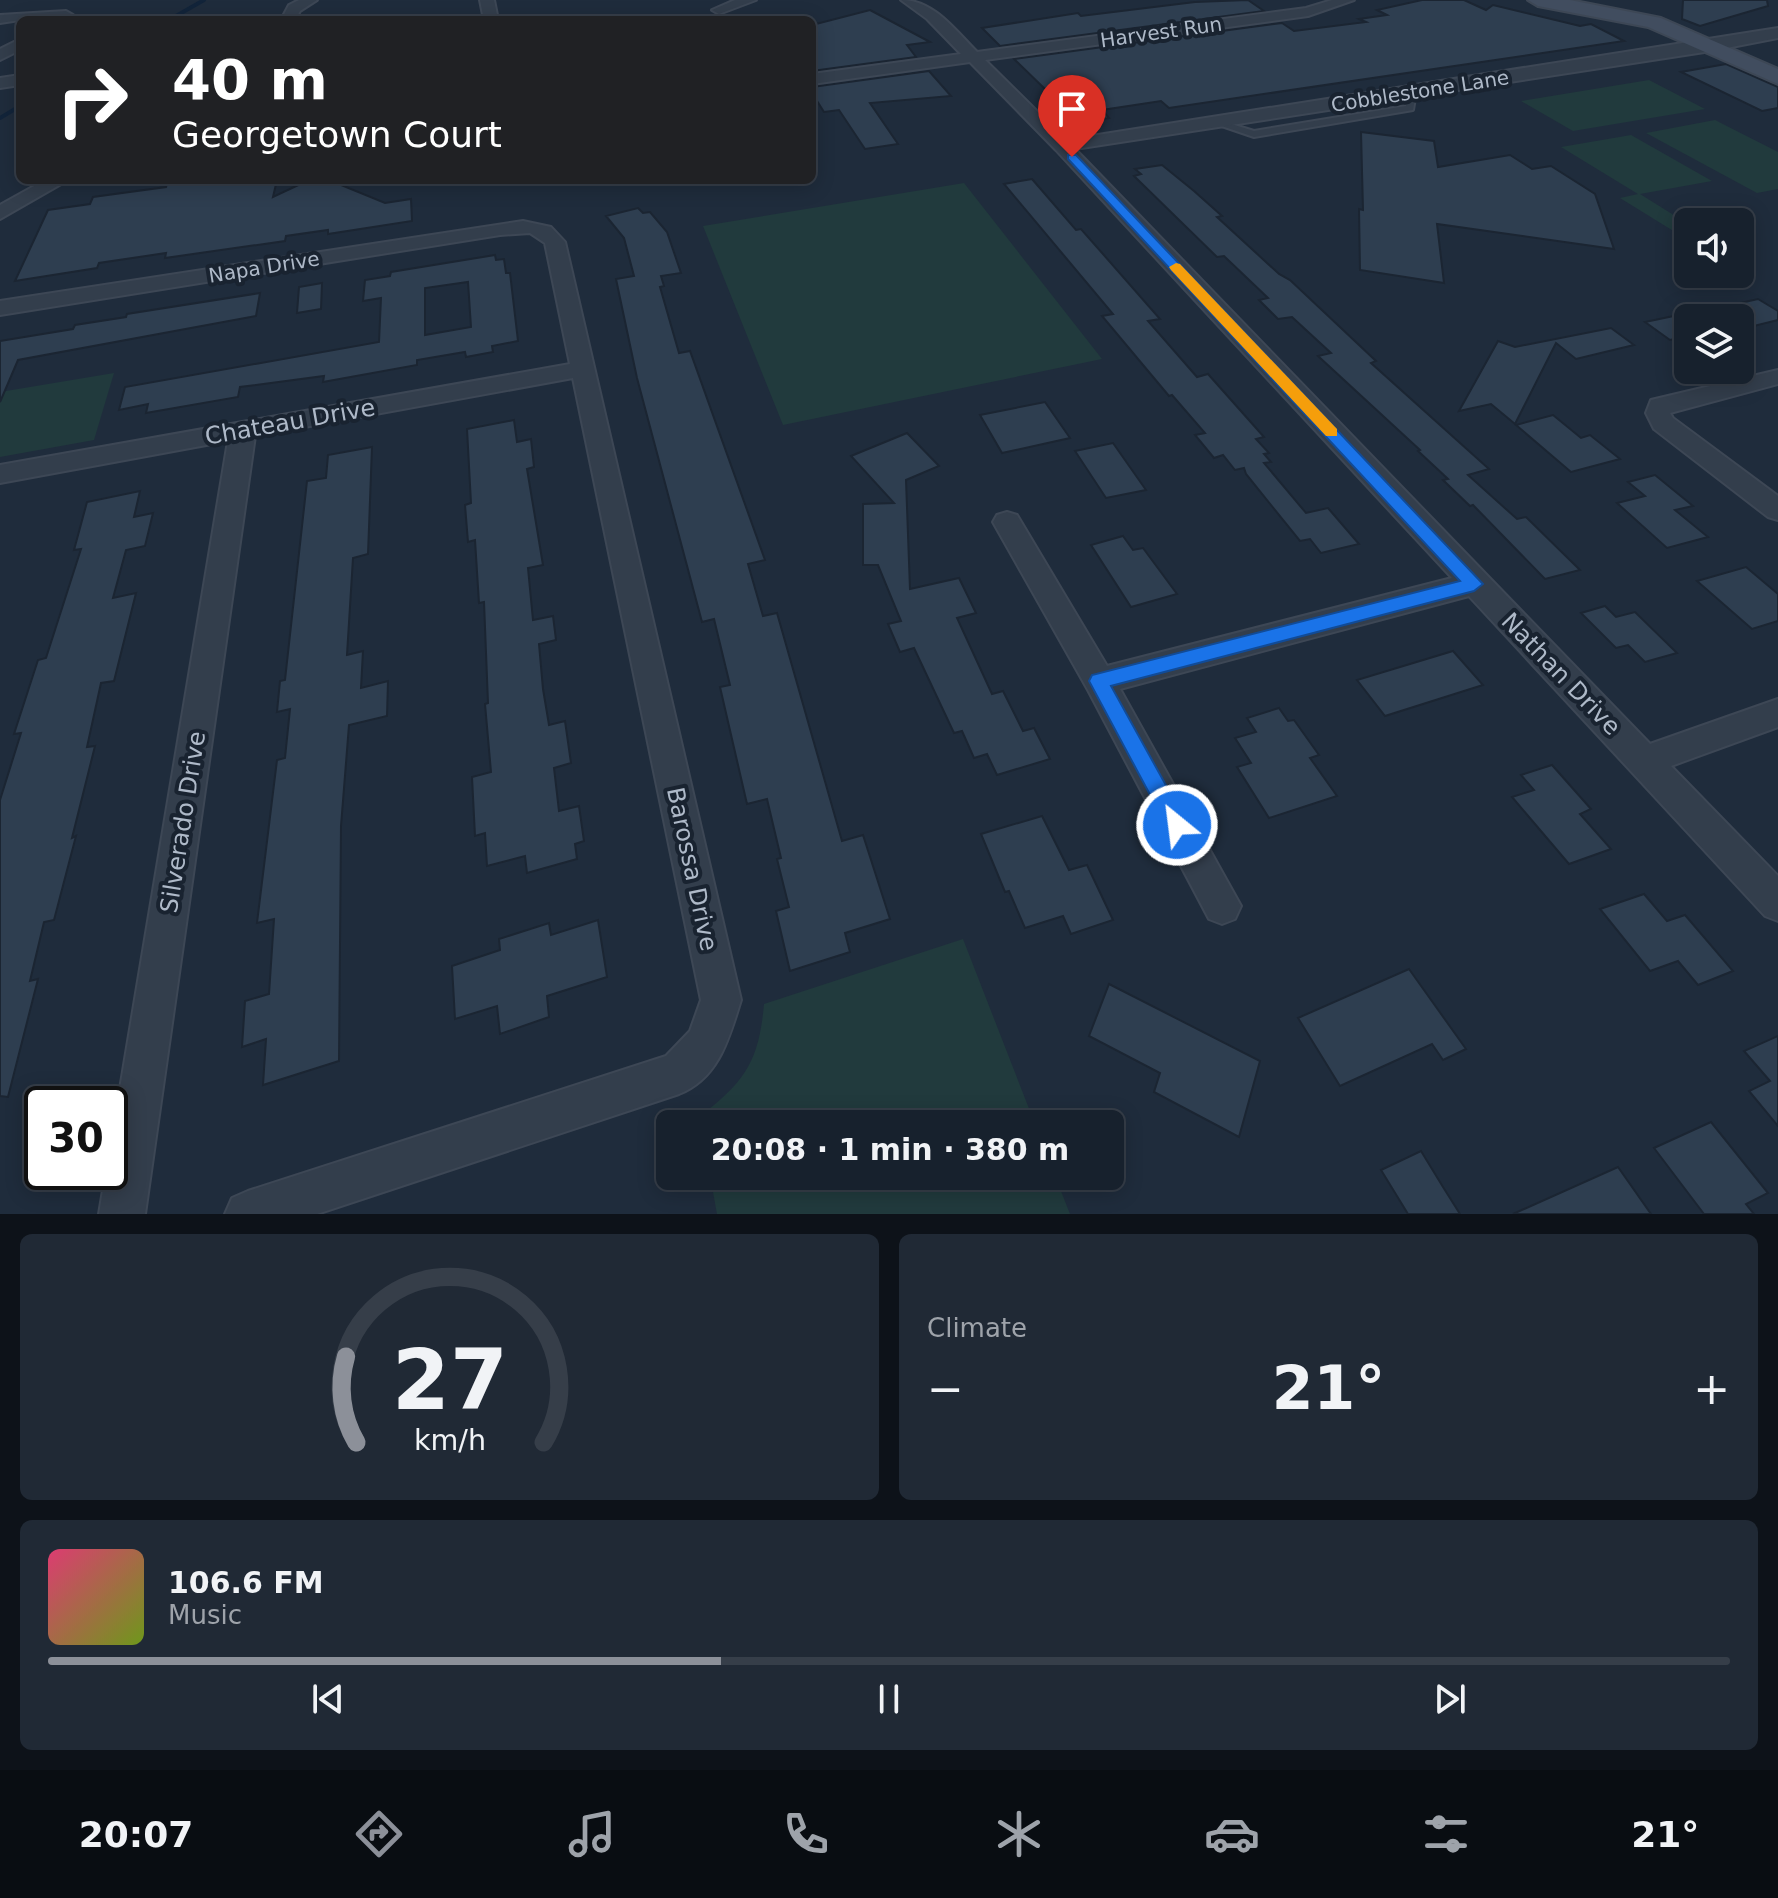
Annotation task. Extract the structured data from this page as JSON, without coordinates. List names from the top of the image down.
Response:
{
  "streets": {
    "street": [
      "Harvest Run",
      "Cobblestone Lane",
      "Napa Drive",
      "Chateau Drive",
      "Nathan Drive",
      "Silverado Drive",
      "Barossa Drive"
    ]
  },
  "crossings": [
    ["Harvest Run", "Nathan Drive"],
    ["Cobblestone Lane", "Nathan Drive"],
    ["Napa Drive", "Barossa Drive"],
    ["Chateau Drive", "Silverado Drive"],
    ["Chateau Drive", "Barossa Drive"]
  ],
  "page": {
    "turn": ["40 m", "Georgetown Court"],
    "limit": "30",
    "trip": "20:08 · 1 min · 380 m",
    "tile": "Climate",
    "heat": ["−", "21°", "+"],
    "song": ["106.6 FM", "Music"],
    "tabs": ["20:07", "21°"],
    "gauge": ["27", "km/h"]
  }
}
